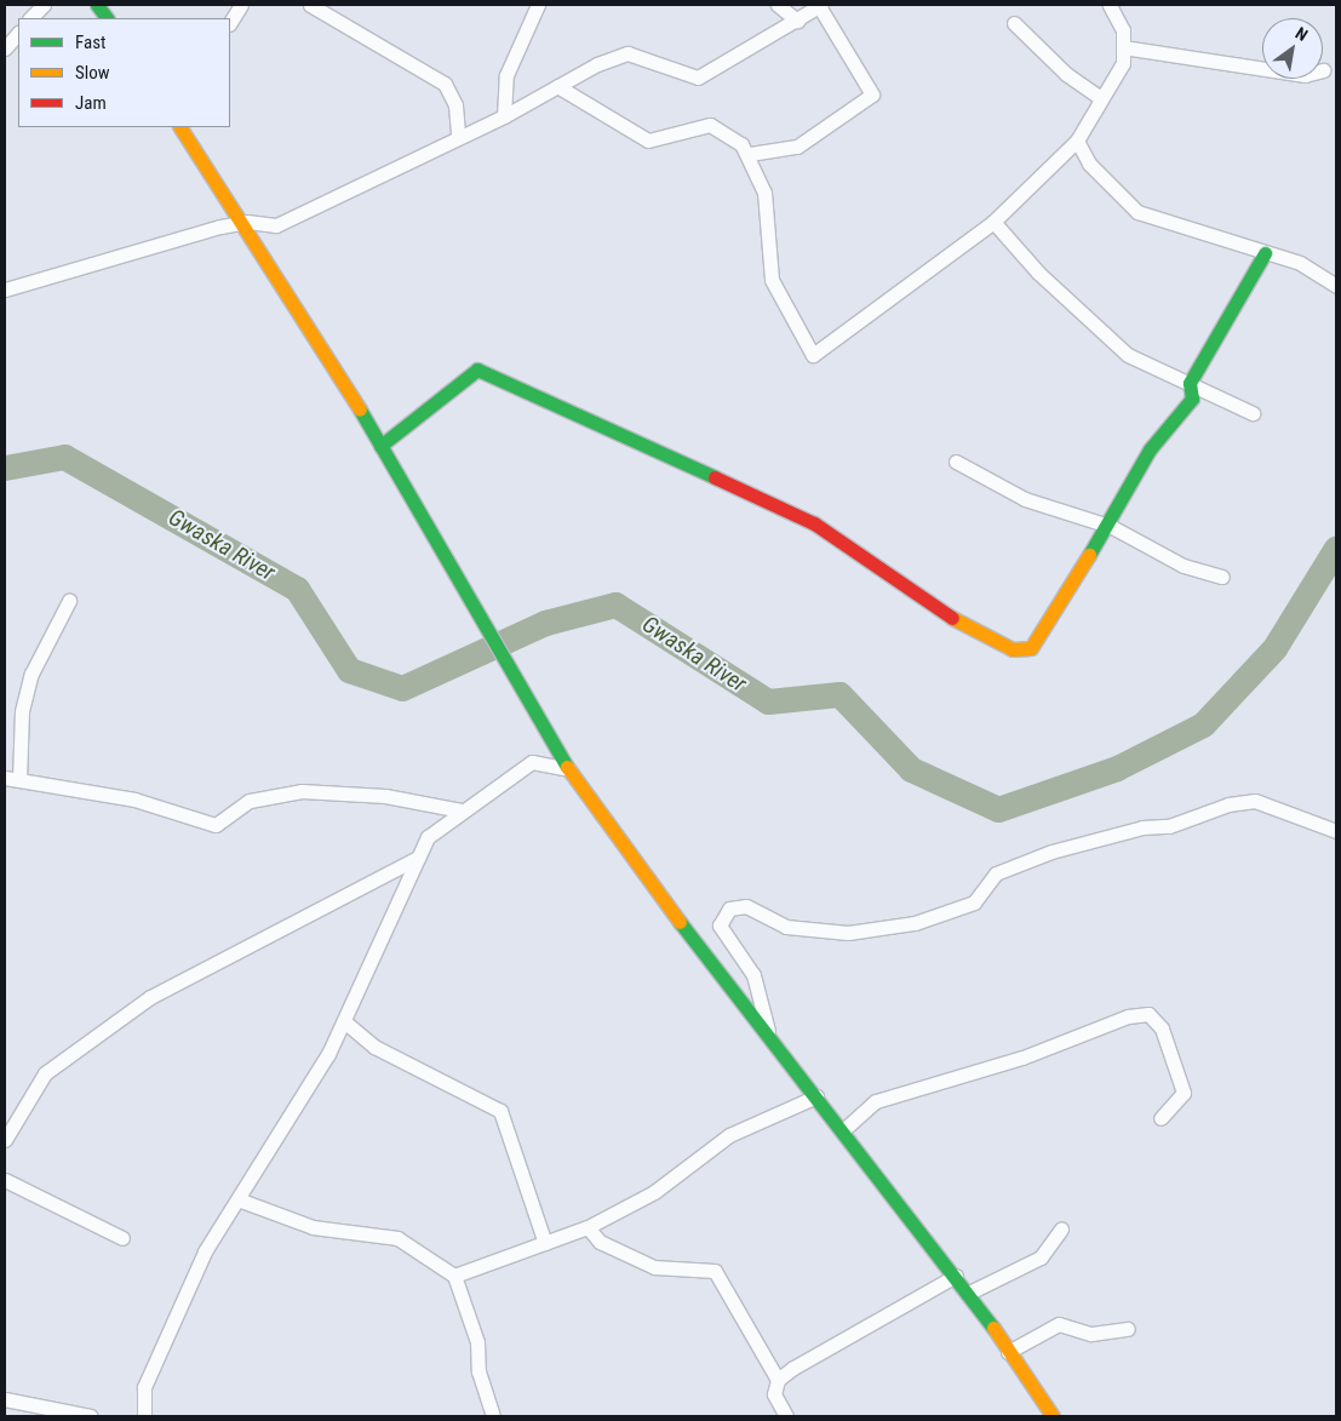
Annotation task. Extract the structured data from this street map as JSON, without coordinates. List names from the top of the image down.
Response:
{
  "water": ["Gwaska River"],
  "legend": ["Fast", "Slow", "Jam"],
  "north": "top right"
}
